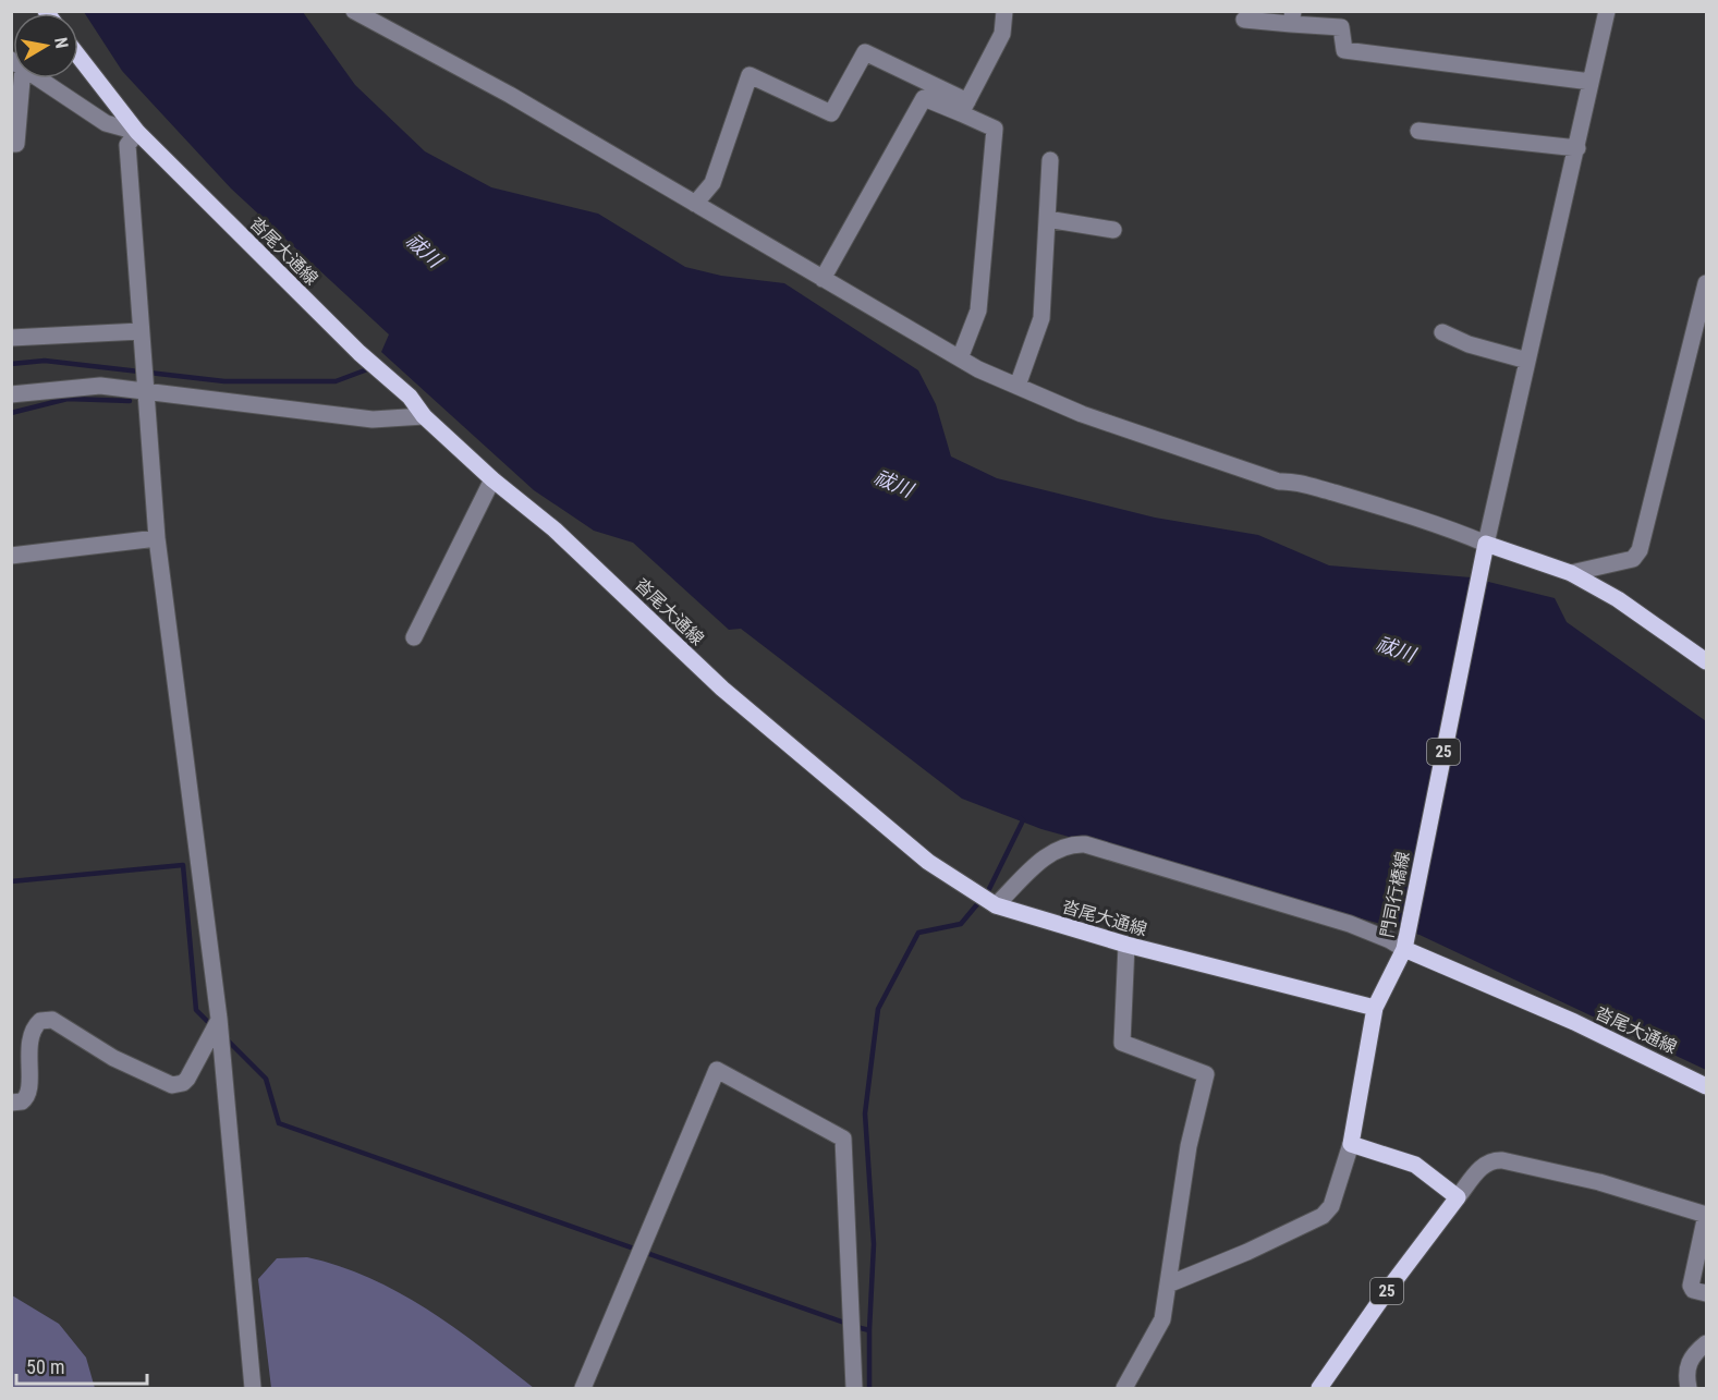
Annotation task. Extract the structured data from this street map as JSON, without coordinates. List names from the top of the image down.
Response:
{
  "streets": {
    "main road": ["沓尾大通線", "25", "門司行橋線"]
  },
  "crossings": [
    ["沓尾大通線", "門司行橋線"]
  ],
  "water": ["祓川"],
  "scale_bar": "50 m",
  "north": "right"
}
